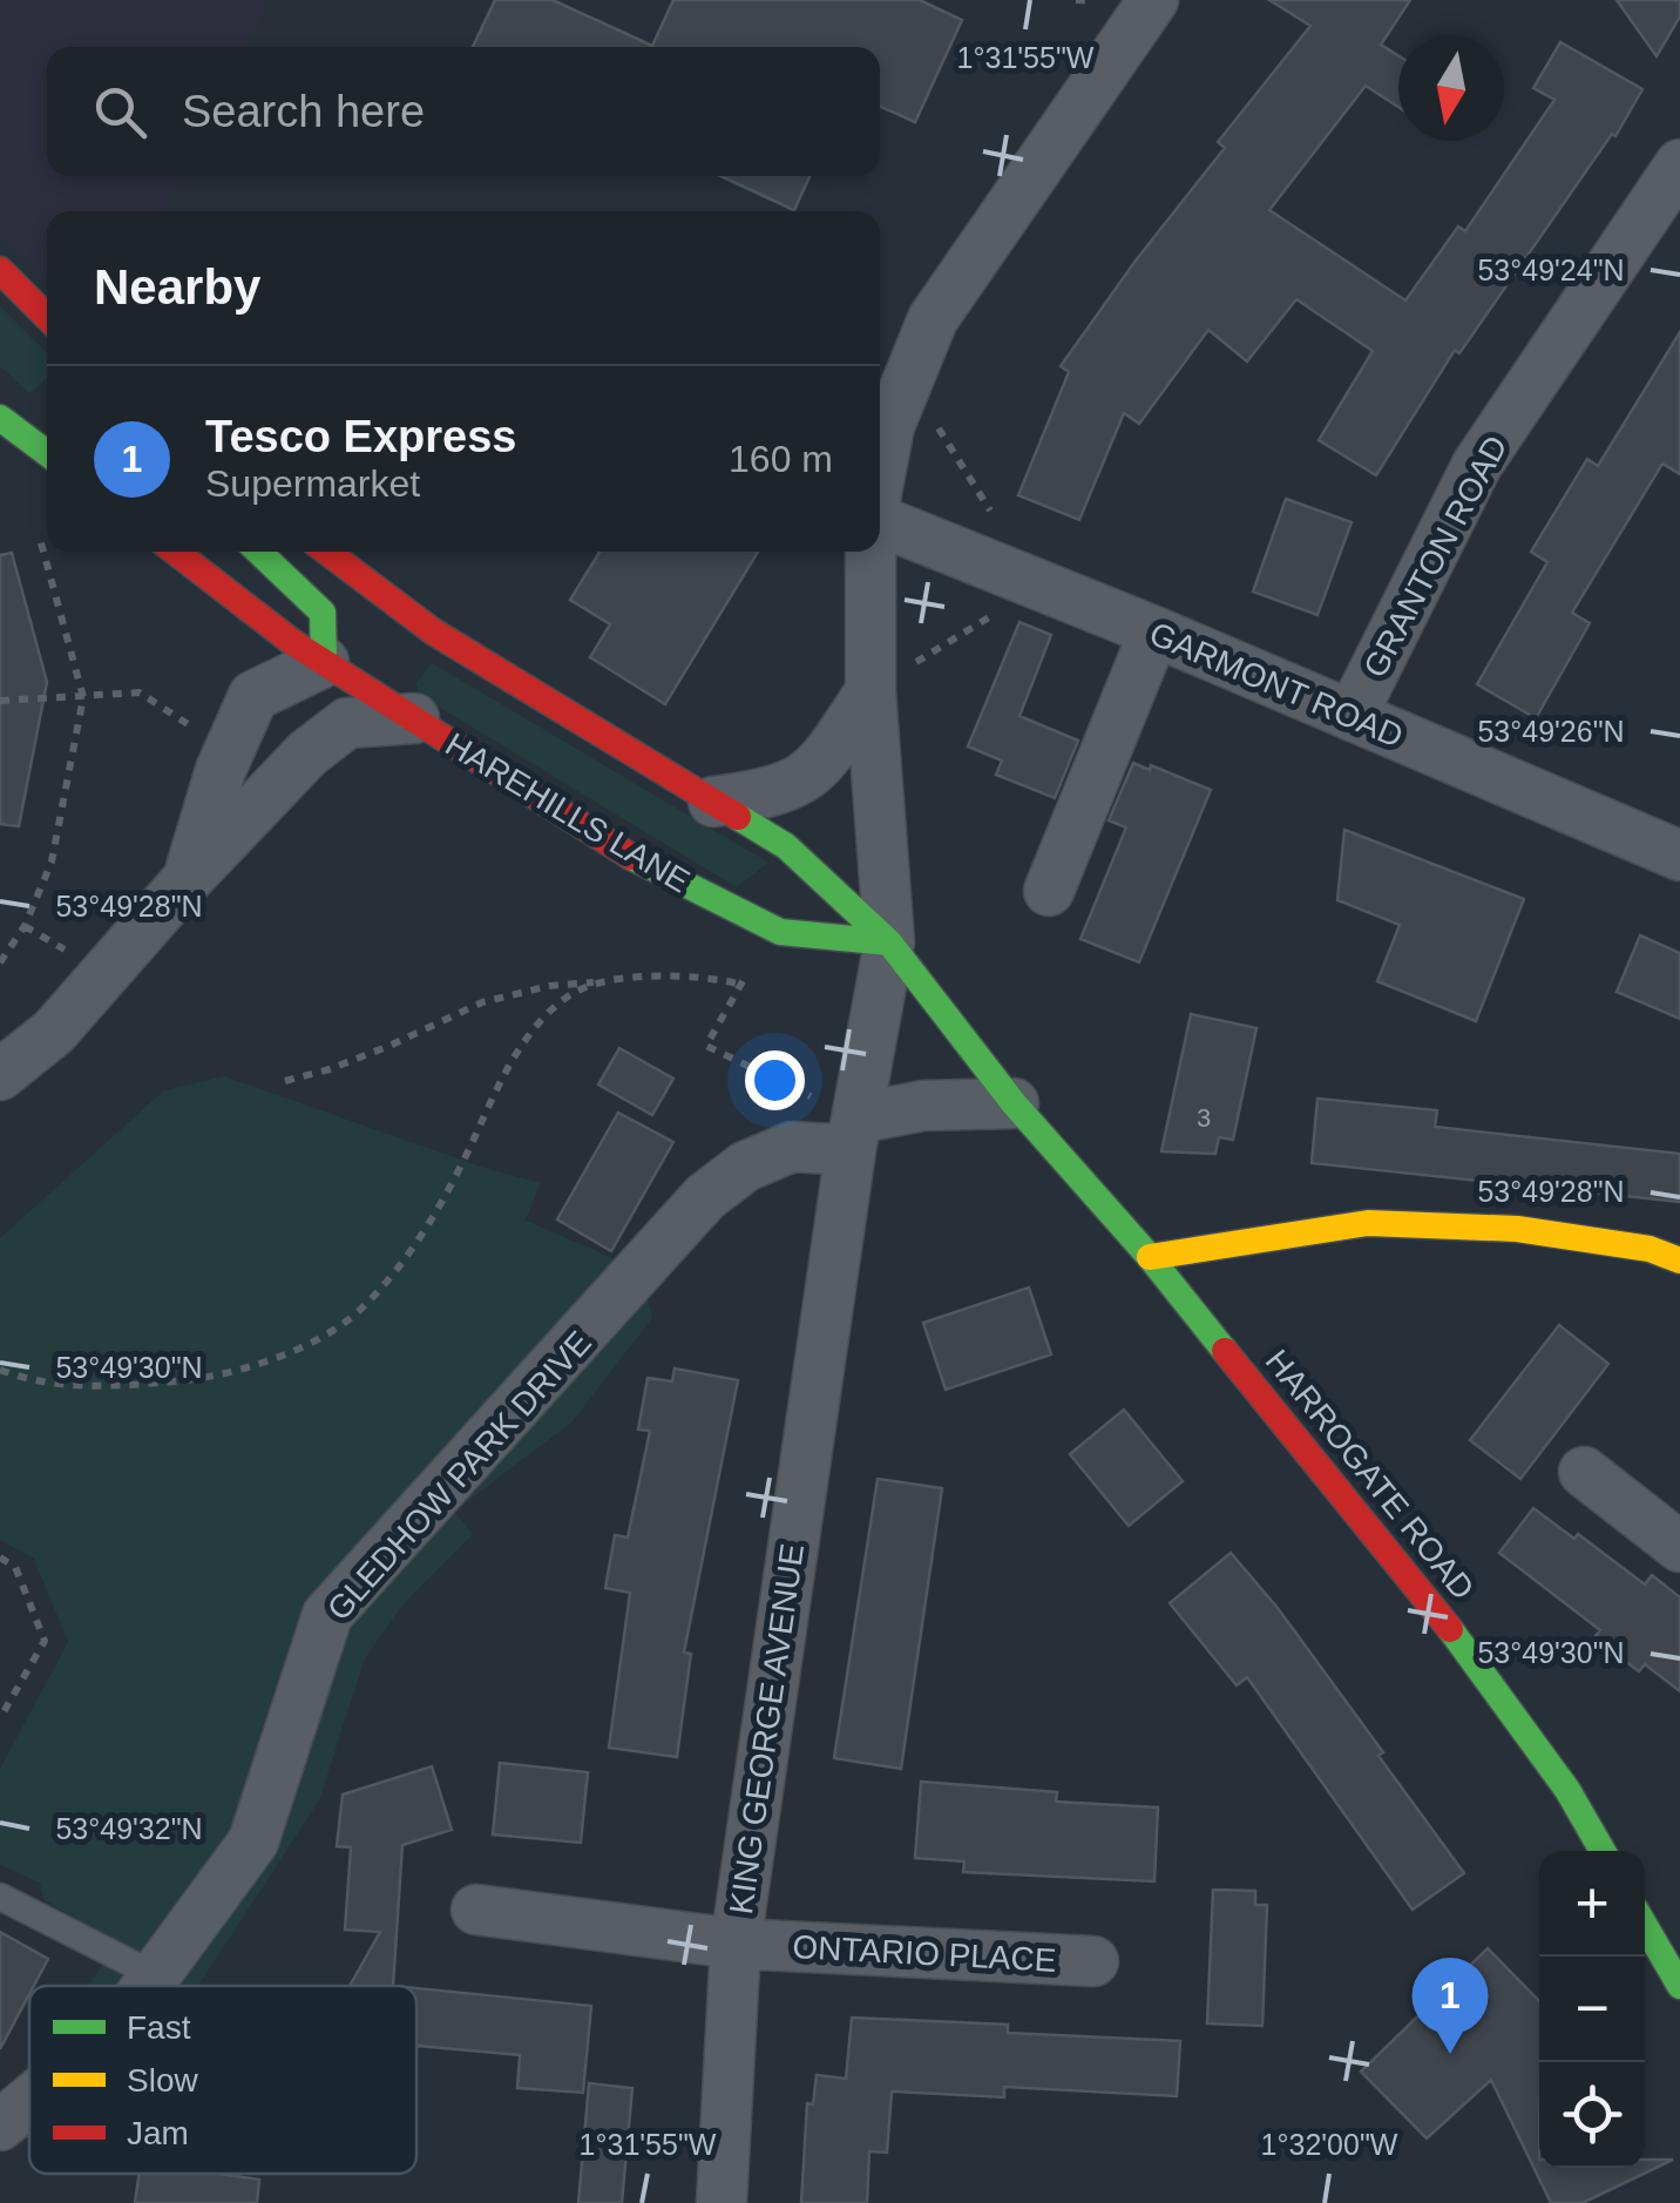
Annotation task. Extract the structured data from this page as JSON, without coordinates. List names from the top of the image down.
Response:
{
  "streets": {
    "main road": ["HAREHILLS LANE", "HARROGATE ROAD"],
    "street": [
      "GRANTON ROAD",
      "GARMONT ROAD",
      "GLEDHOW PARK DRIVE",
      "KING GEORGE AVENUE",
      "ONTARIO PLACE"
    ]
  },
  "crossings": [
    ["GRANTON ROAD", "GARMONT ROAD"],
    ["HAREHILLS LANE", "HARROGATE ROAD"],
    ["HAREHILLS LANE", "KING GEORGE AVENUE"],
    ["HARROGATE ROAD", "KING GEORGE AVENUE"],
    ["GLEDHOW PARK DRIVE", "KING GEORGE AVENUE"],
    ["KING GEORGE AVENUE", "ONTARIO PLACE"]
  ],
  "house_numbers": ["3"],
  "legend": ["Fast", "Slow", "Jam"],
  "north": "bottom",
  "page": {
    "search": "Search here",
    "heading": "Nearby",
    "list": [
      {
        "mark": "1",
        "name": "Tesco Express",
        "note": "Supermarket",
        "value": "160 m"
      }
    ],
    "map_buttons": ["+", "−"],
    "pins": "1"
  },
  "coordinates": [
    "1°31'55\"W",
    "53°49'24\"N",
    "53°49'26\"N",
    "53°49'28\"N",
    "53°49'30\"N",
    "53°49'32\"N",
    "1°32'00\"W"
  ]
}
